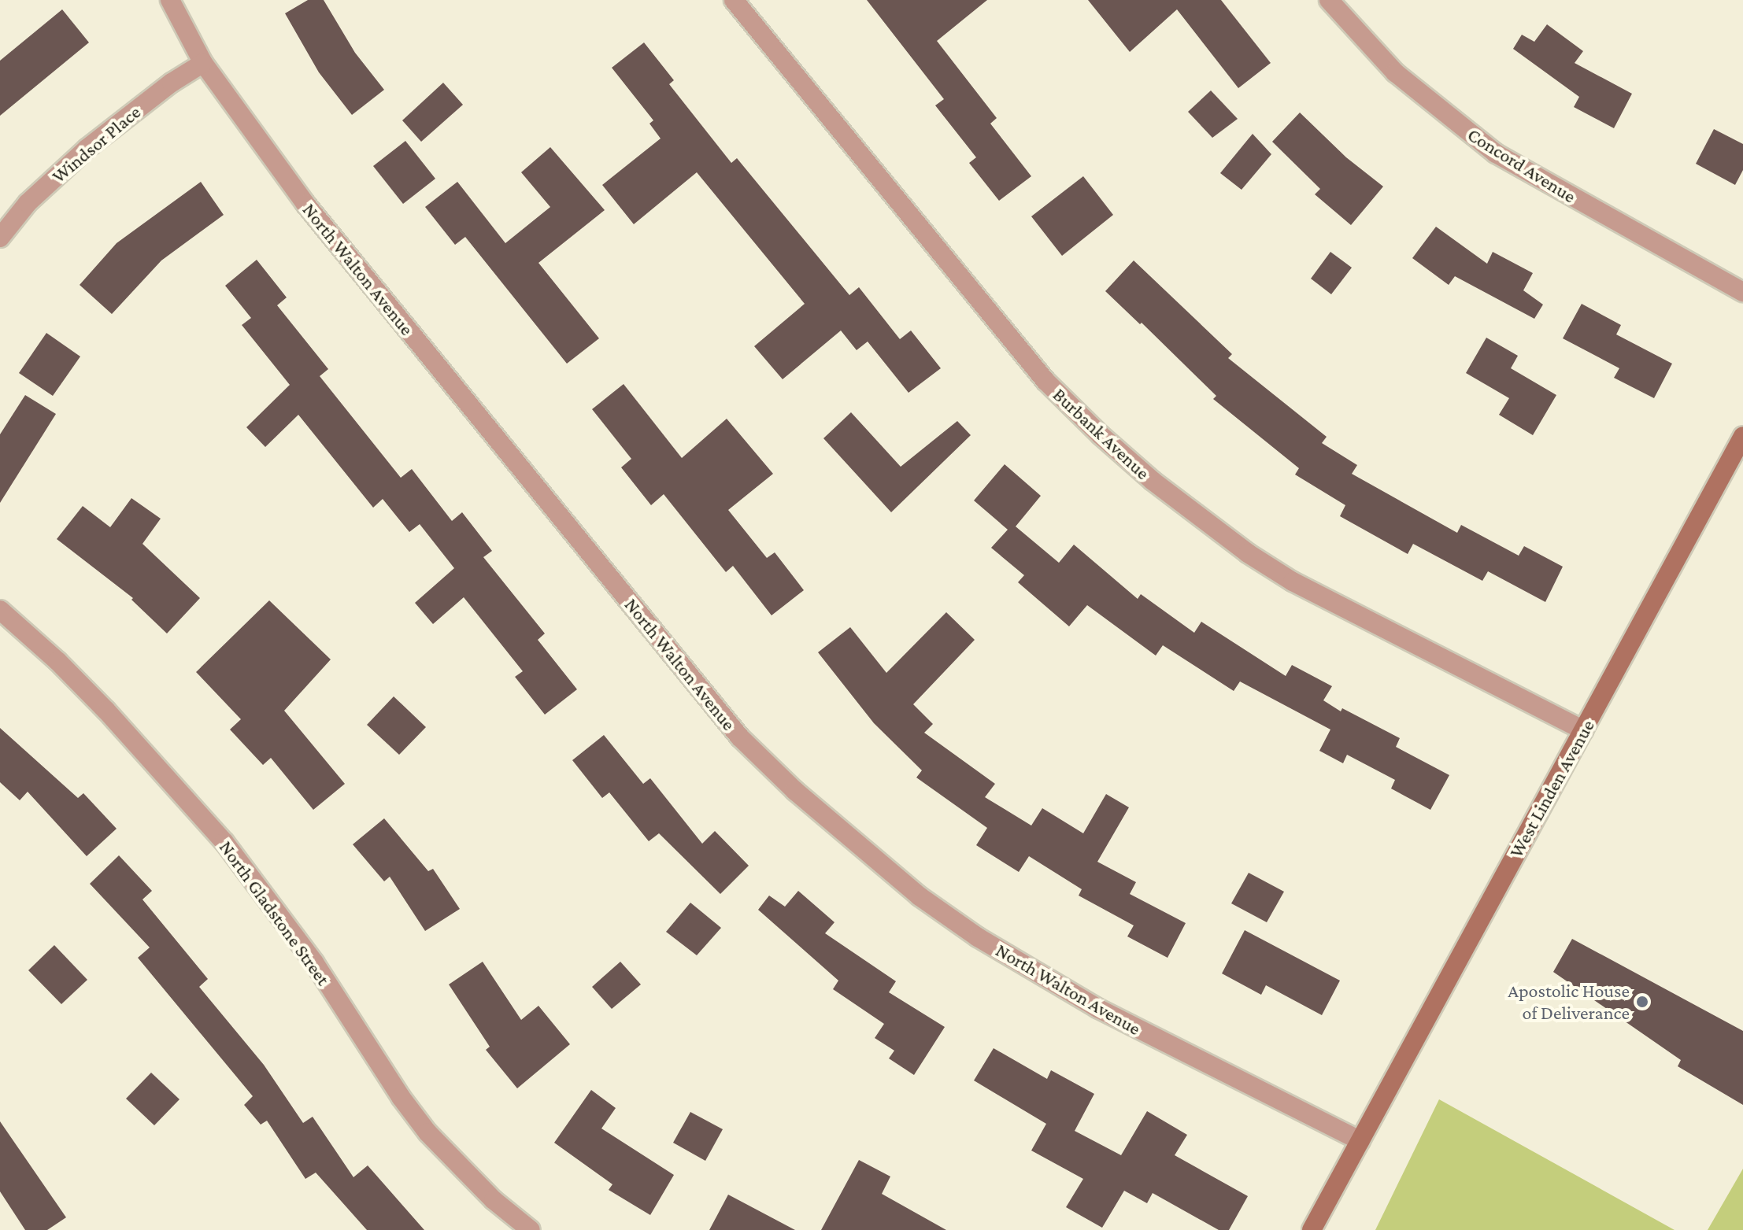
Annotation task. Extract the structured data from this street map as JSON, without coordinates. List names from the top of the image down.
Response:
{
  "streets": {
    "street": [
      "Windsor Place",
      "Concord Avenue",
      "North Walton Avenue",
      "Burbank Avenue",
      "West Linden Avenue",
      "North Gladstone Street"
    ]
  },
  "crossings": [
    ["Windsor Place", "North Walton Avenue"],
    ["North Walton Avenue", "West Linden Avenue"],
    ["Burbank Avenue", "West Linden Avenue"]
  ],
  "places": ["Apostolic House of Deliverance"]
}
